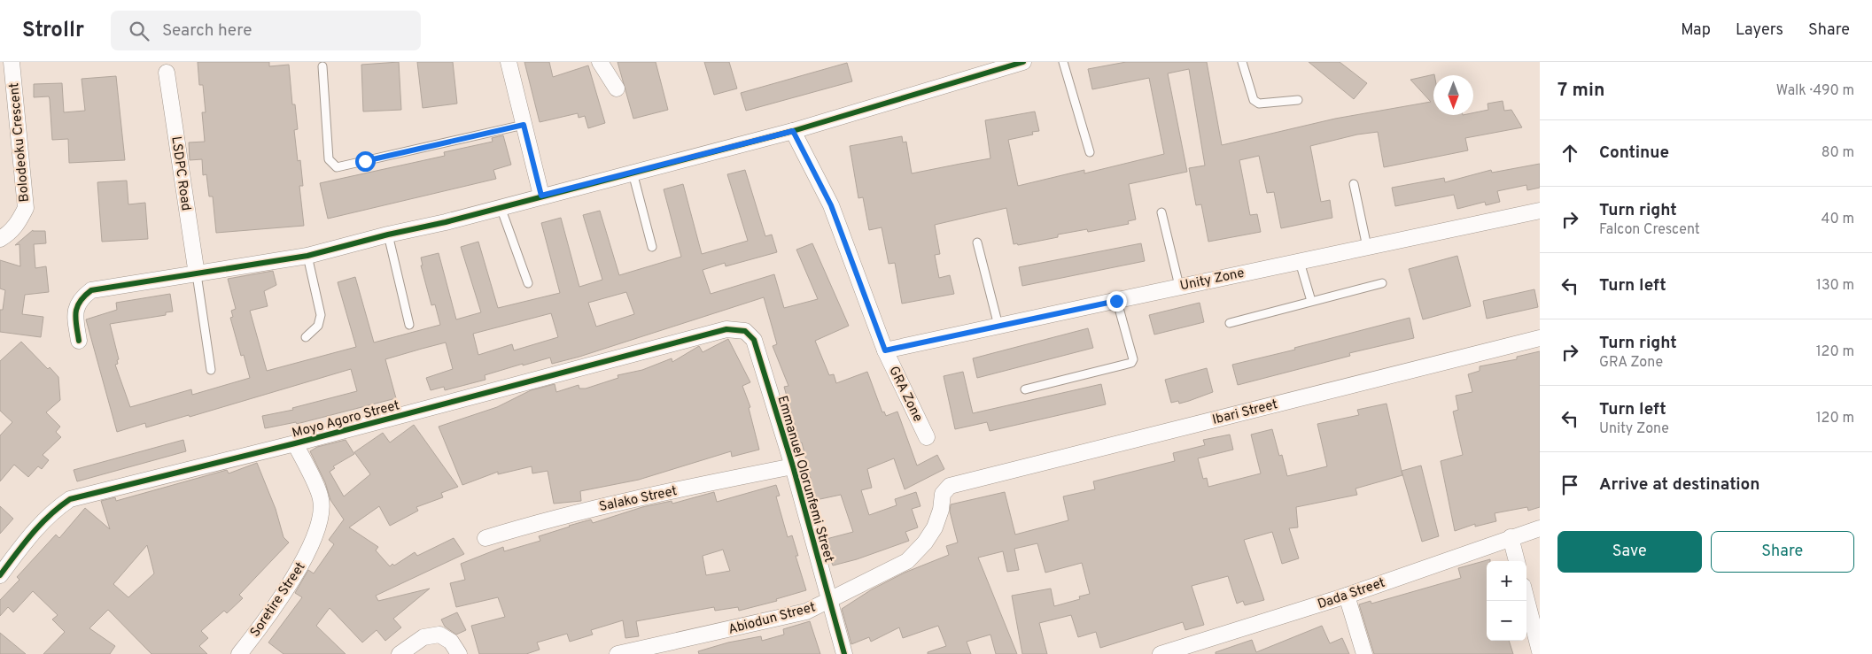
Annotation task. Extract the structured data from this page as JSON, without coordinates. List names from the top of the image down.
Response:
{
  "streets": {
    "street": [
      "Bolodeoku Crescent",
      "LSDPC Road",
      "Unity Zone",
      "GRA Zone",
      "Ibari Street",
      "Moyo Agoro Street",
      "Emmanuel Olorunfemi Street",
      "Salako Street",
      "Dada Street",
      "Soretire Street",
      "Abiodun Street"
    ]
  },
  "crossings": [
    ["Unity Zone", "GRA Zone"],
    ["Ibari Street", "Abiodun Street"],
    ["Moyo Agoro Street", "Emmanuel Olorunfemi Street"],
    ["Moyo Agoro Street", "Soretire Street"],
    ["Emmanuel Olorunfemi Street", "Salako Street"],
    ["Emmanuel Olorunfemi Street", "Abiodun Street"]
  ],
  "north": "bottom",
  "page": {
    "header": "Strollr",
    "search": "Search here",
    "nav": ["Map", "Layers", "Share"],
    "heading": ["7 min", "Walk · 490 m"],
    "list": [
      ["Continue", "80 m"],
      ["Turn right", "Falcon Crescent", "40 m"],
      ["Turn left", "130 m"],
      ["Turn right", "GRA Zone", "120 m"],
      ["Turn left", "Unity Zone", "120 m"],
      "Arrive at destination"
    ],
    "buttons": ["Save", "Share"],
    "map_buttons": ["+", "−"]
  }
}
